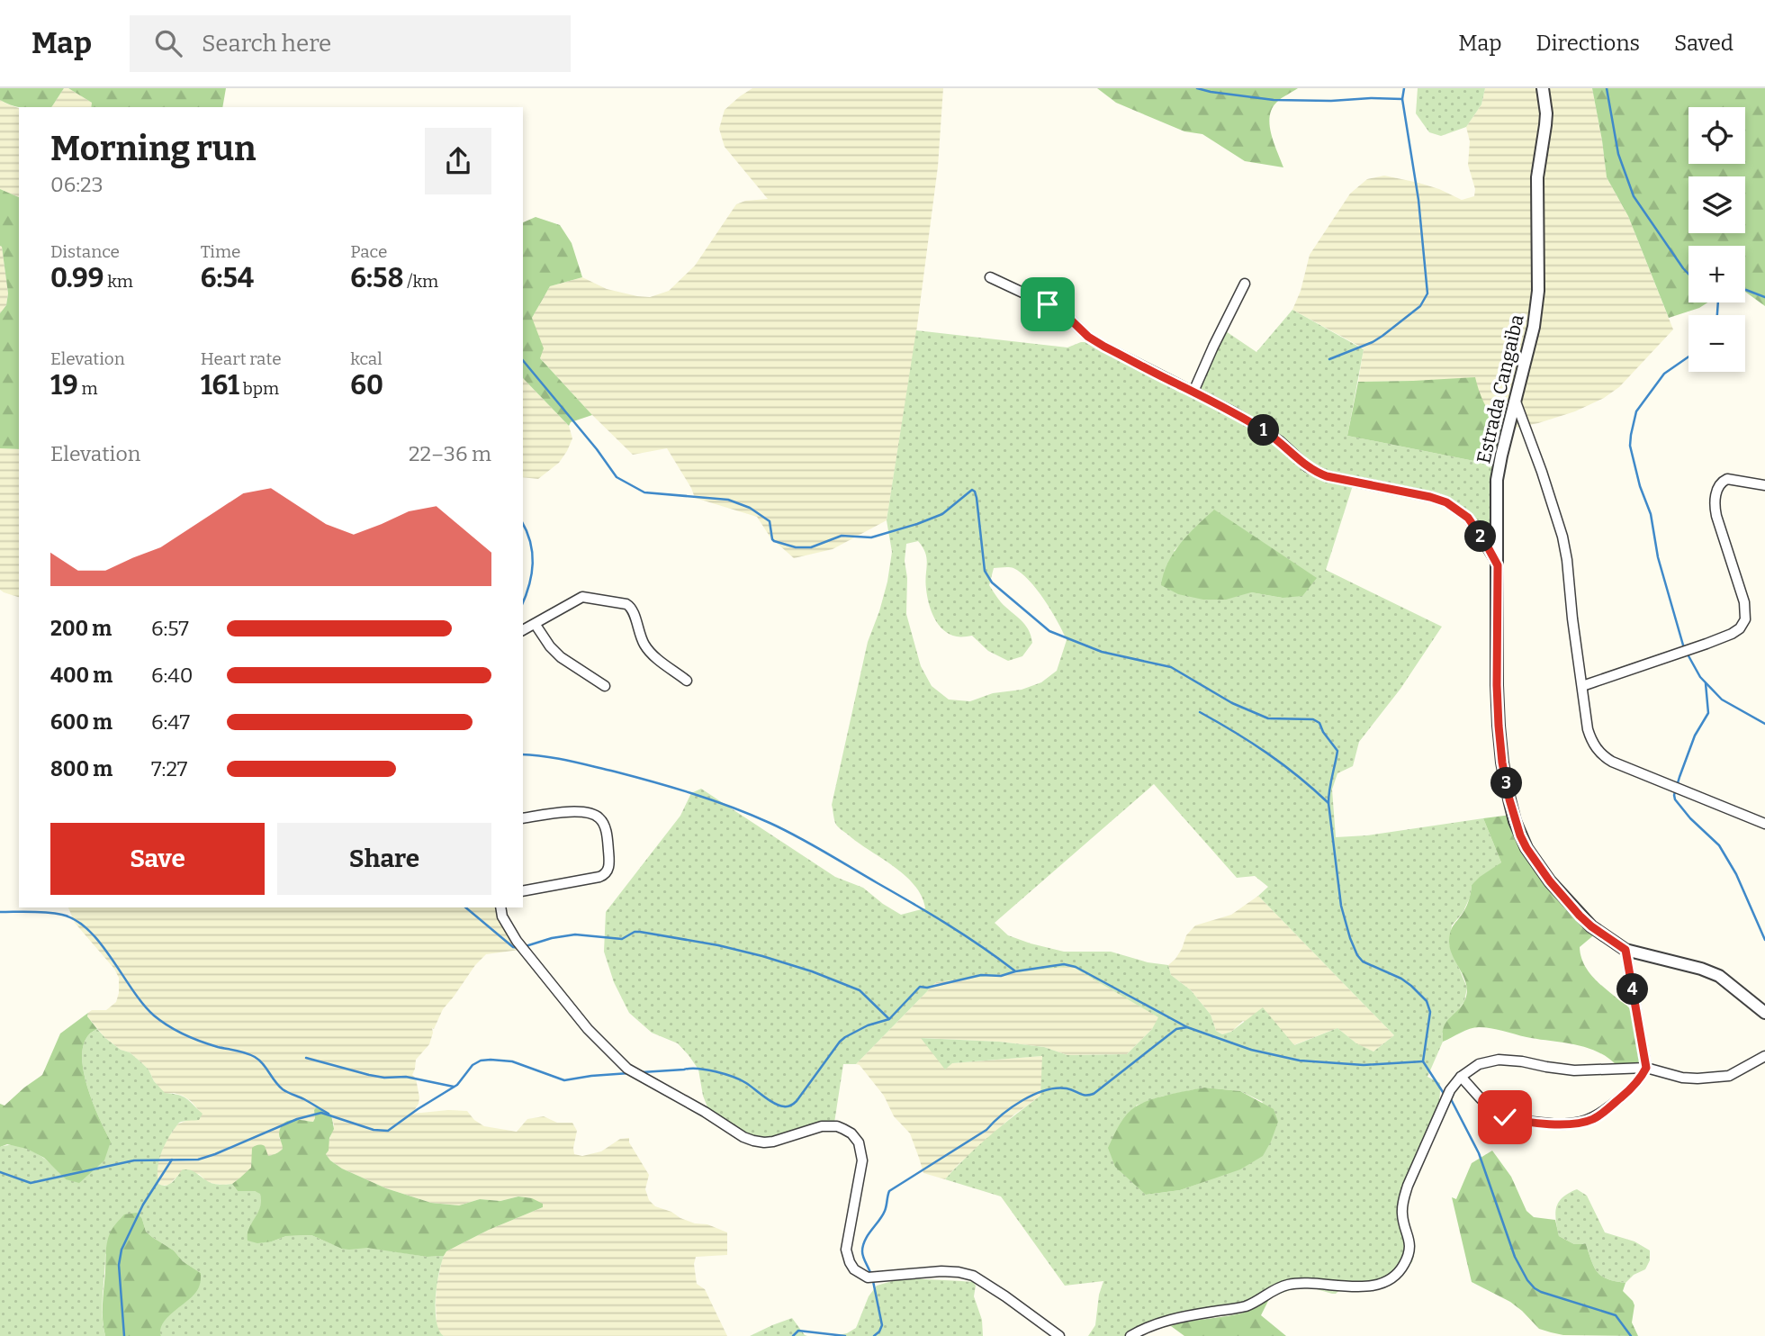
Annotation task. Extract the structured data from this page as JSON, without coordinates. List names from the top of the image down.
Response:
{
  "streets": {
    "street": ["Estrada Cangaiba"]
  },
  "page": {
    "header": "Map",
    "search": "Search here",
    "nav": ["Map", "Directions", "Saved"],
    "map_buttons": ["+", "−"],
    "heading": ["Morning run", "06:23"],
    "stats": [
      ["Distance", "0.99 km"],
      ["Time", "6:54"],
      ["Pace", "6:58 /km"],
      ["Elevation", "19 m"],
      ["Heart rate", "161 bpm"],
      ["kcal", "60"]
    ],
    "pins": [
      "1",
      "2",
      "3",
      "4"
    ],
    "chart": ["Elevation", "22–36 m"],
    "list": [
      {
        "name": "200 m",
        "note": "6:57"
      },
      {
        "name": "400 m",
        "note": "6:40"
      },
      {
        "name": "600 m",
        "note": "6:47"
      },
      {
        "name": "800 m",
        "note": "7:27"
      }
    ],
    "buttons": ["Save", "Share"]
  }
}
